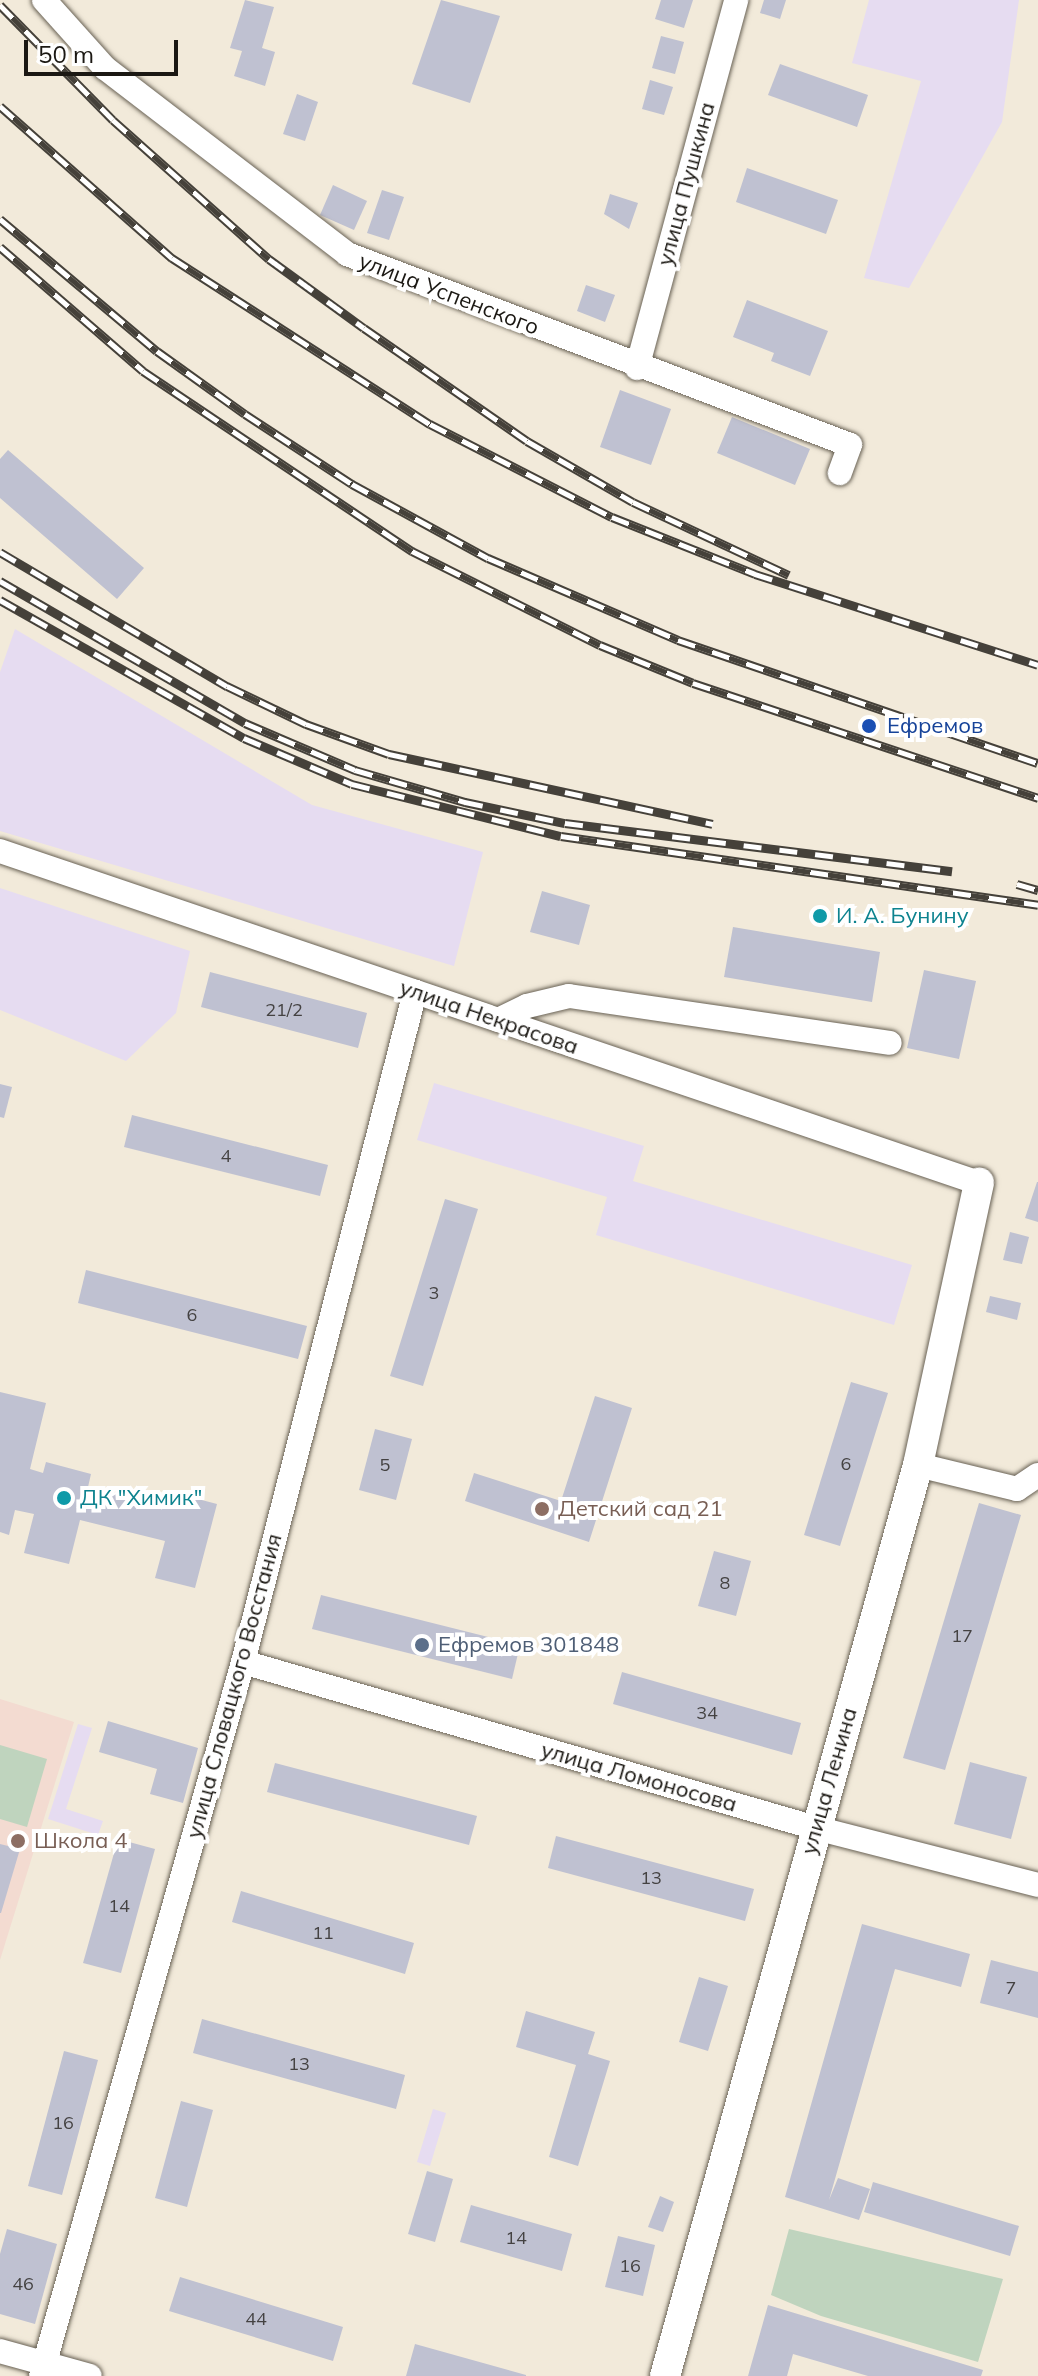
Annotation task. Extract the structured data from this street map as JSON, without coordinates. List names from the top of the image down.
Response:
{
  "streets": {
    "main road": ["улица Ленина"],
    "street": [
      "улица Пушкина",
      "улица Успенского",
      "улица Некрасова",
      "улица Словацкого Восстания",
      "улица Ломоносова"
    ]
  },
  "crossings": [
    ["улица Пушкина", "улица Успенского"],
    ["улица Некрасова", "улица Словацкого Восстания"],
    ["улица Некрасова", "улица Ленина"],
    ["улица Словацкого Восстания", "улица Ломоносова"],
    ["улица Ломоносова", "улица Ленина"]
  ],
  "places": [
    "Ефремов",
    "И. А. Бунину",
    "ДК \"Химик\"",
    "Детский сад 21",
    "Ефремов 301848",
    "Школа 4"
  ],
  "house_numbers": [
    "21/2",
    "4",
    "3",
    "6",
    "6",
    "5",
    "8",
    "17",
    "34",
    "13",
    "14",
    "11",
    "7",
    "13",
    "16",
    "14",
    "16",
    "46",
    "44"
  ],
  "scale_bar": "50 m"
}
